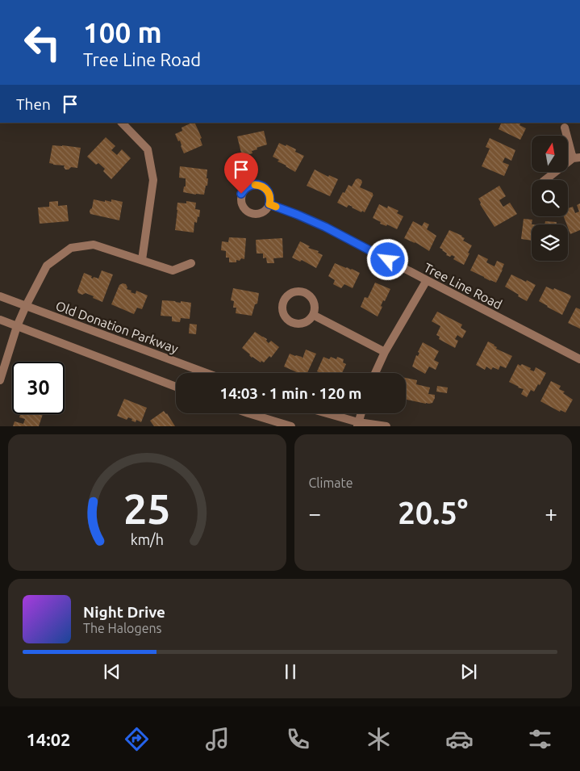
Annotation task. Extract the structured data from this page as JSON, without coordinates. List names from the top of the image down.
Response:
{
  "streets": {
    "street": ["Tree Line Road", "Old Donation Parkway"]
  },
  "north": "top",
  "page": {
    "turn": ["100 m", "Tree Line Road"],
    "then": "Then",
    "limit": "30",
    "trip": "14:03 · 1 min · 120 m",
    "tile": "Climate",
    "heat": ["−", "20.5°", "+"],
    "song": ["Night Drive", "The Halogens"],
    "tabs": "14:02",
    "gauge": ["25", "km/h"]
  }
}
